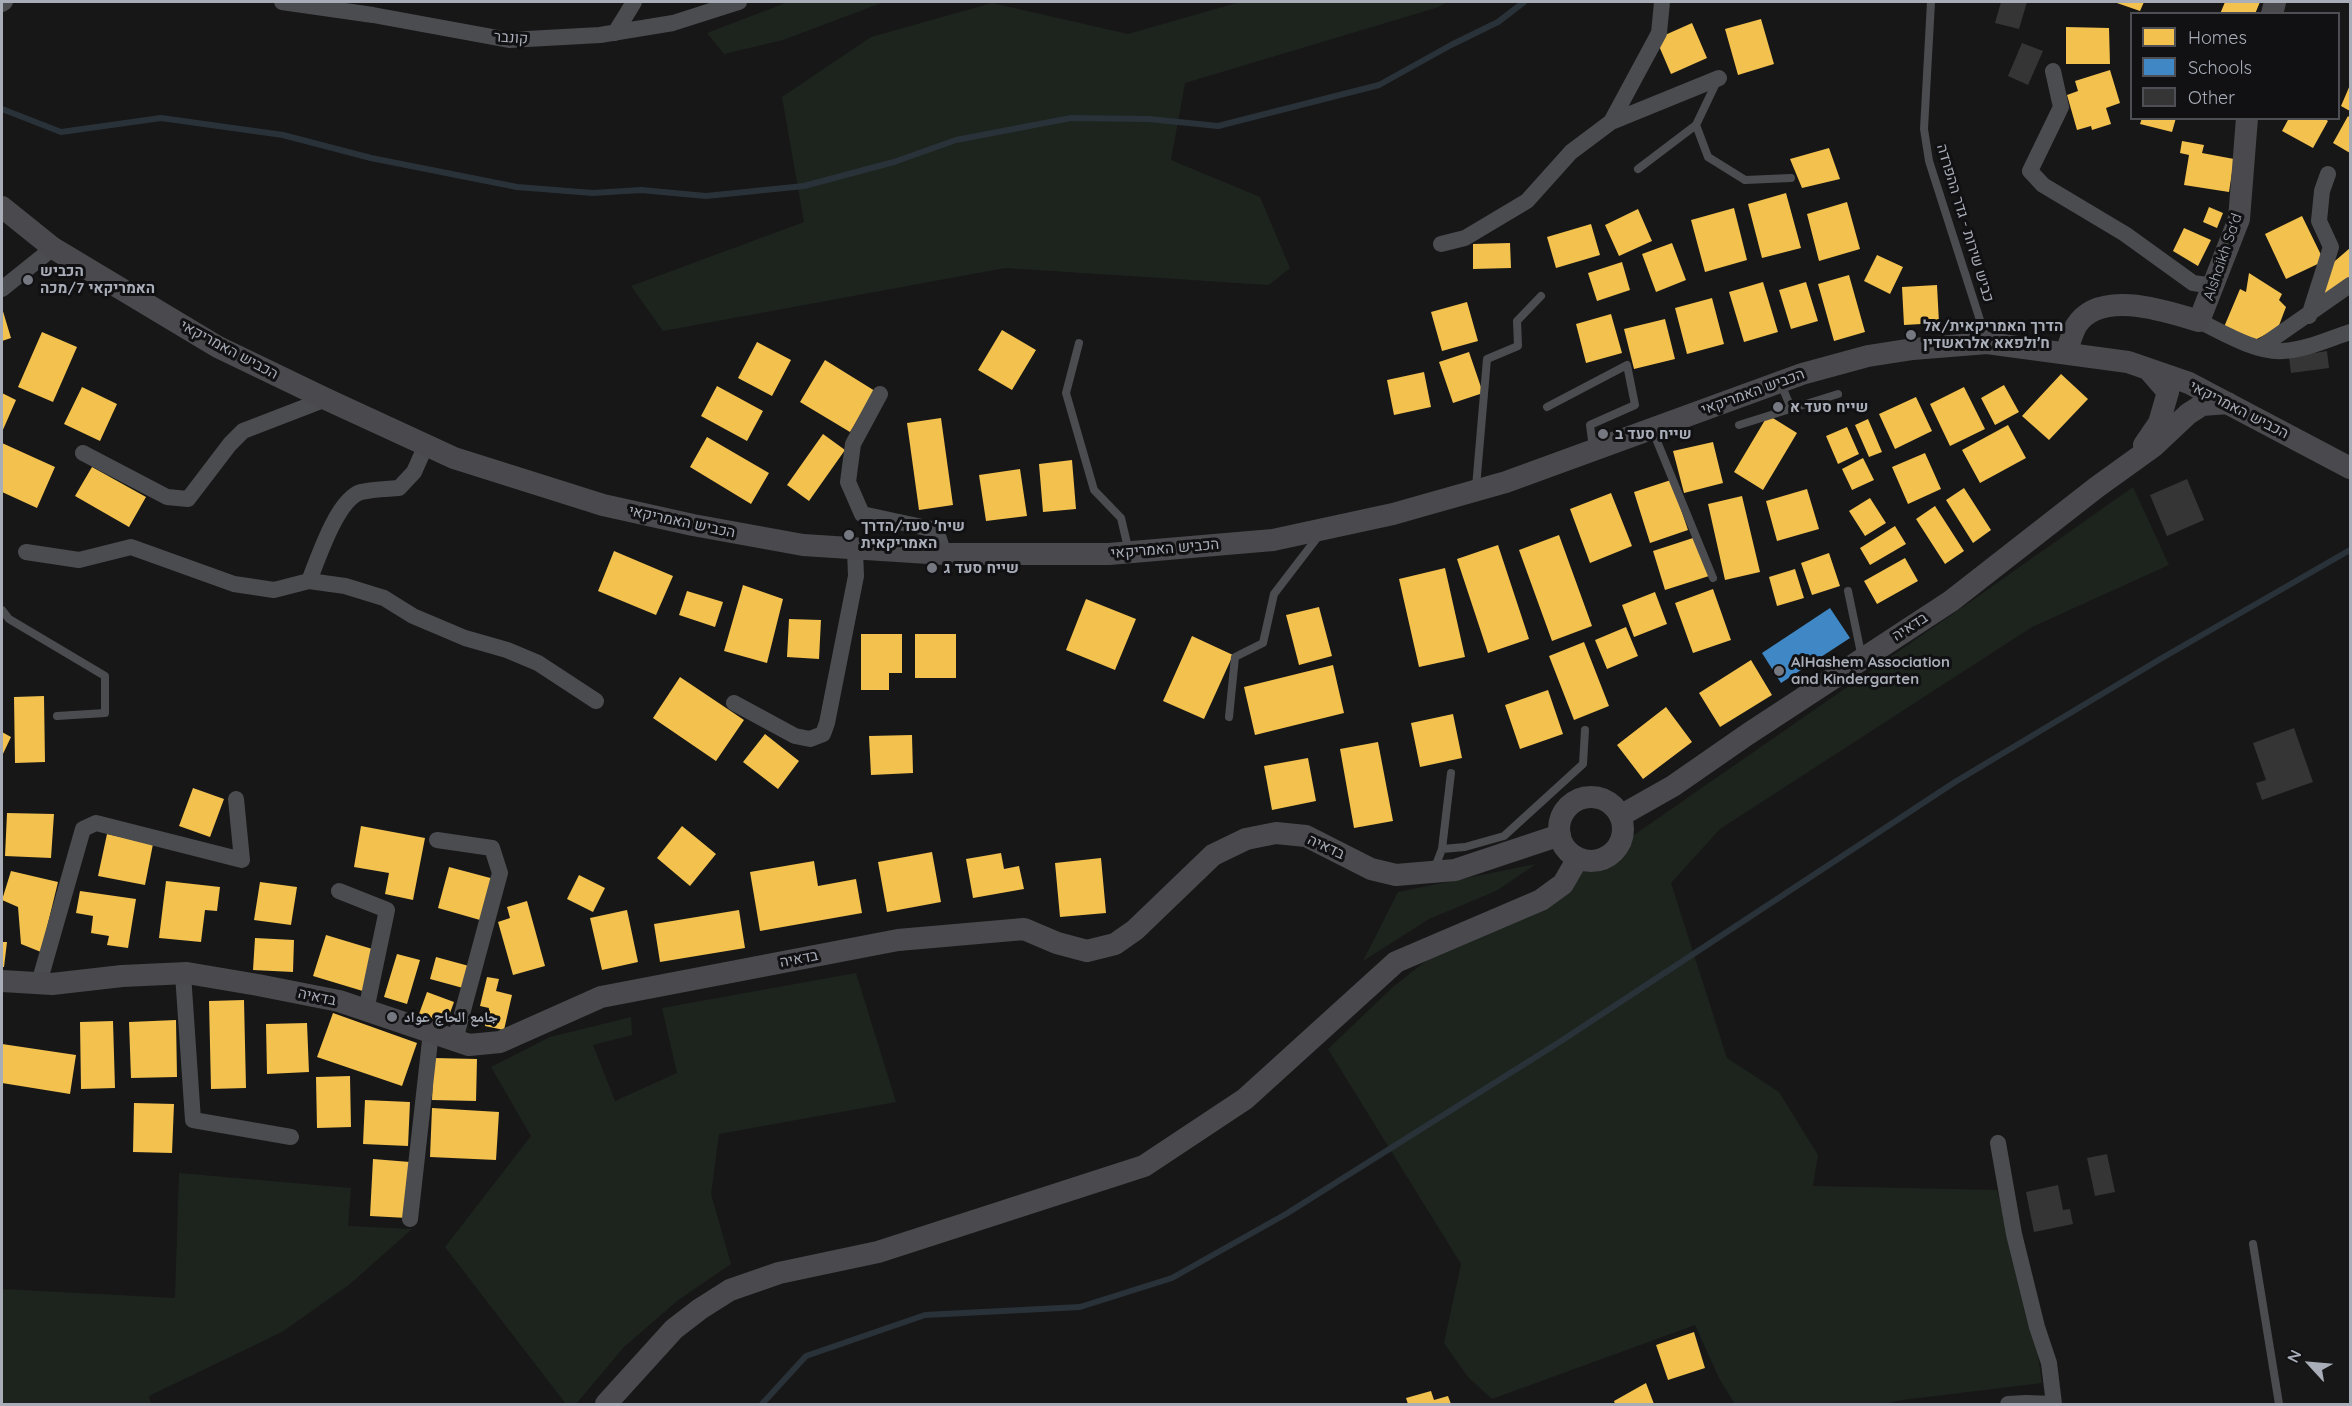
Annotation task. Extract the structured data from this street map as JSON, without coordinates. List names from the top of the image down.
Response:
{
  "streets": {
    "street": [
      "קונבר",
      "Alshaikh Sa'd",
      "הכביש האמריקאי",
      "בדאיה"
    ],
    "lane": ["כביש שירות - גדר ההפרדה"]
  },
  "crossings": [
    ["כביש שירות - גדר ההפרדה", "הכביש האמריקאי"]
  ],
  "places": [
    "הכביש האמריקאי 7/מכה",
    "הדרך האמריקאית/אל ח׳ולפאא אלראשדין",
    "שייח סעד א",
    "שייח סעד ב",
    "שיח׳ סעד/הדרך האמריקאית",
    "שייח סעד ג",
    "AlHashem Association and Kindergarten",
    "جامع الحاج عواد"
  ],
  "legend": ["Homes", "Schools", "Other"],
  "north": "top left"
}
